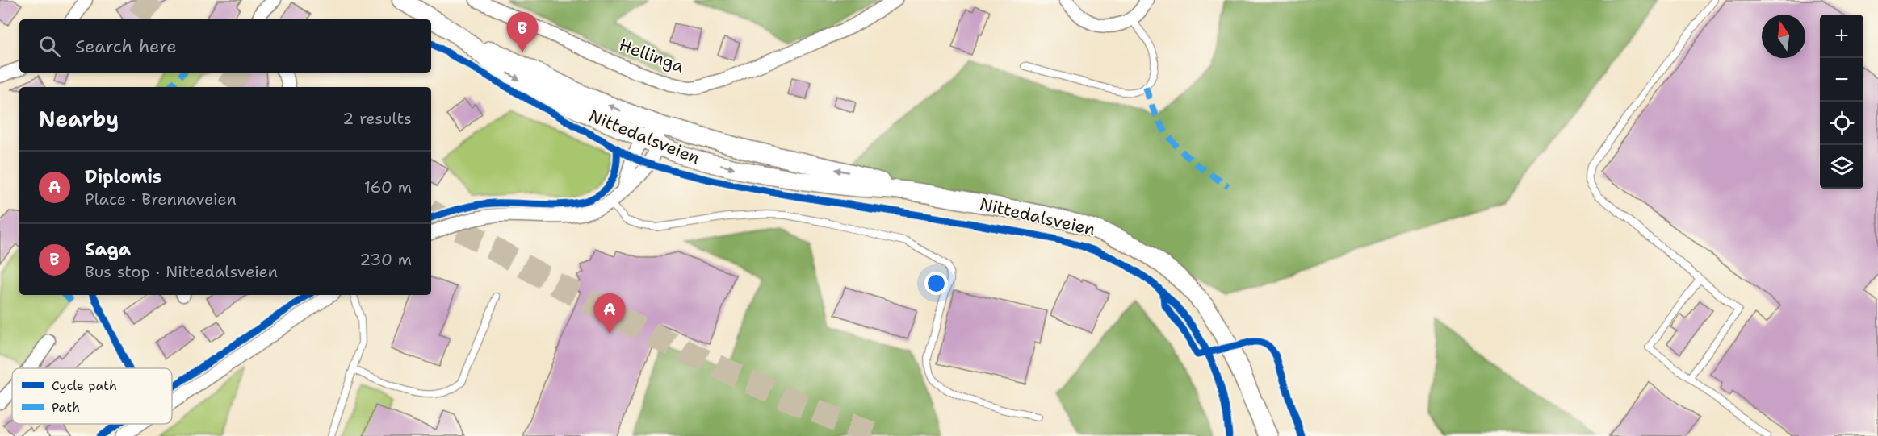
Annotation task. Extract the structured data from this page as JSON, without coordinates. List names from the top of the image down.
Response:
{
  "streets": {
    "main road": ["Nittedalsveien"],
    "street": ["Hellinga"]
  },
  "legend": ["Cycle path", "Path"],
  "north": "top",
  "page": {
    "pins": ["B", "A"],
    "map_buttons": ["+", "−"],
    "search": "Search here",
    "heading": ["Nearby", "2 results"],
    "list": [
      {
        "mark": "A",
        "name": "Diplomis",
        "note": "Place · Brennaveien",
        "value": "160 m"
      },
      {
        "mark": "B",
        "name": "Saga",
        "note": "Bus stop · Nittedalsveien",
        "value": "230 m"
      }
    ]
  }
}
